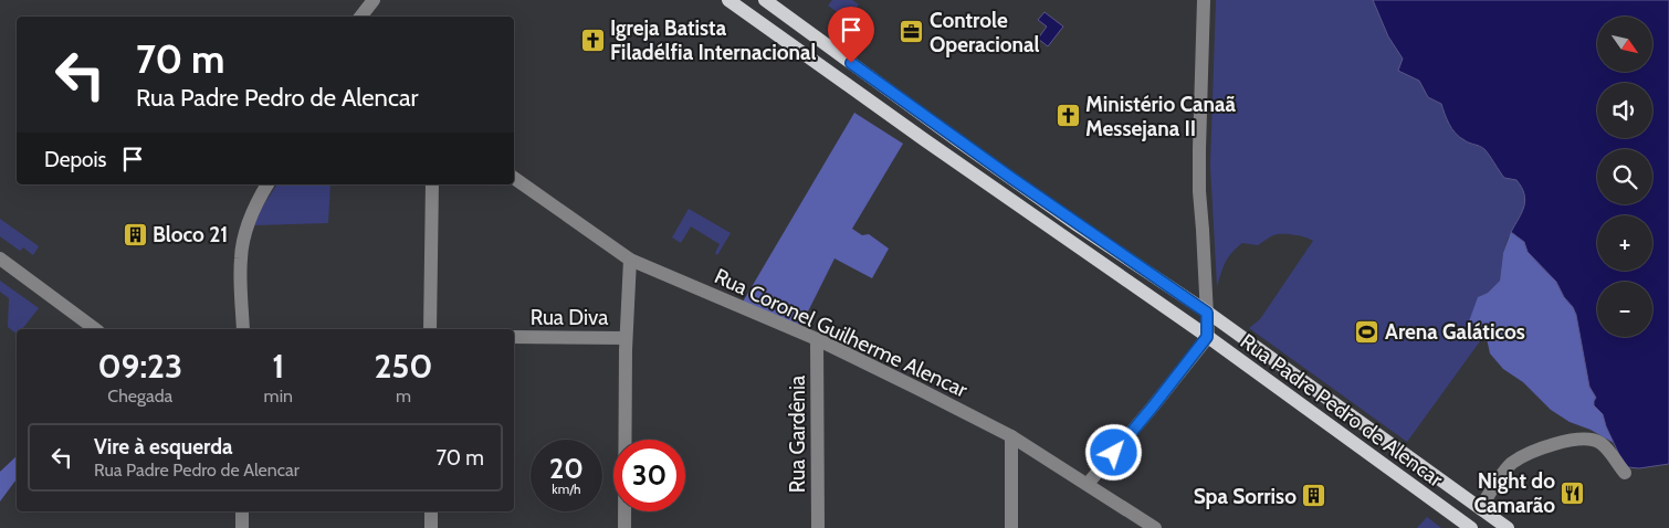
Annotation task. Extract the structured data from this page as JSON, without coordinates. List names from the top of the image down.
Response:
{
  "streets": {
    "main road": ["Rua Padre Pedro de Alencar"],
    "street": ["Rua Diva", "Rua Coronel Guilherme Alencar", "Rua Gardênia"]
  },
  "crossings": [
    ["Rua Coronel Guilherme Alencar", "Rua Gardênia"]
  ],
  "places": {
    "office": ["Controle Operacional"],
    "church": ["Igreja Batista Filadélfia Internacional", "Ministério Canaã Messejana II"],
    "building": ["Bloco 21", "Spa Sorriso"],
    "sports": ["Arena Galáticos"],
    "restaurant": ["Night do Camarão"]
  },
  "north": "bottom right",
  "page": {
    "map_buttons": ["+", "−"],
    "turn": ["70 m", "Rua Padre Pedro de Alencar"],
    "then": "Depois",
    "eta": [
      "09:23",
      "Chegada",
      "1",
      "min",
      "250",
      "m"
    ],
    "list": [
      {
        "name": "Vire à esquerda",
        "note": "Rua Padre Pedro de Alencar",
        "value": "70 m"
      }
    ],
    "speed": "20 km/h",
    "limit": "30"
  }
}
